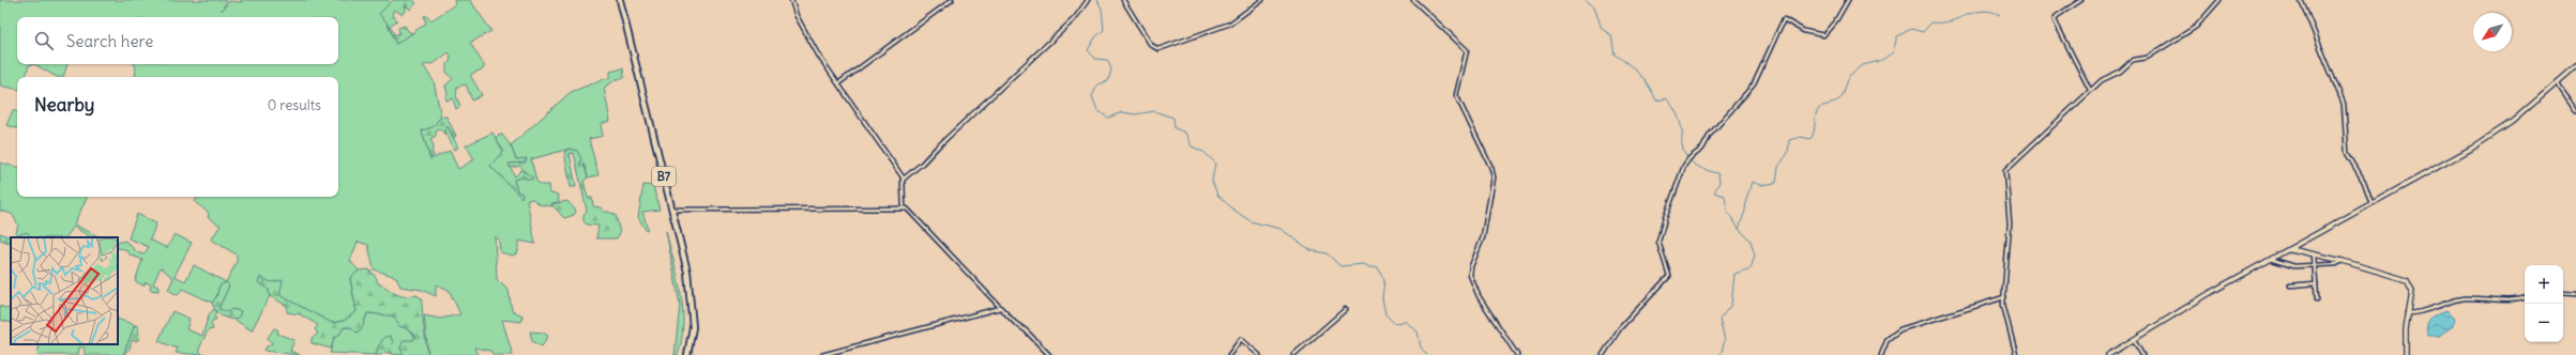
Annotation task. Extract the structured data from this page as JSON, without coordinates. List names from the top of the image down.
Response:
{
  "streets": {
    "highway": ["B7"]
  },
  "north": "bottom left",
  "page": {
    "search": "Search here",
    "heading": ["Nearby", "0 results"],
    "map_buttons": ["+", "−"]
  }
}
